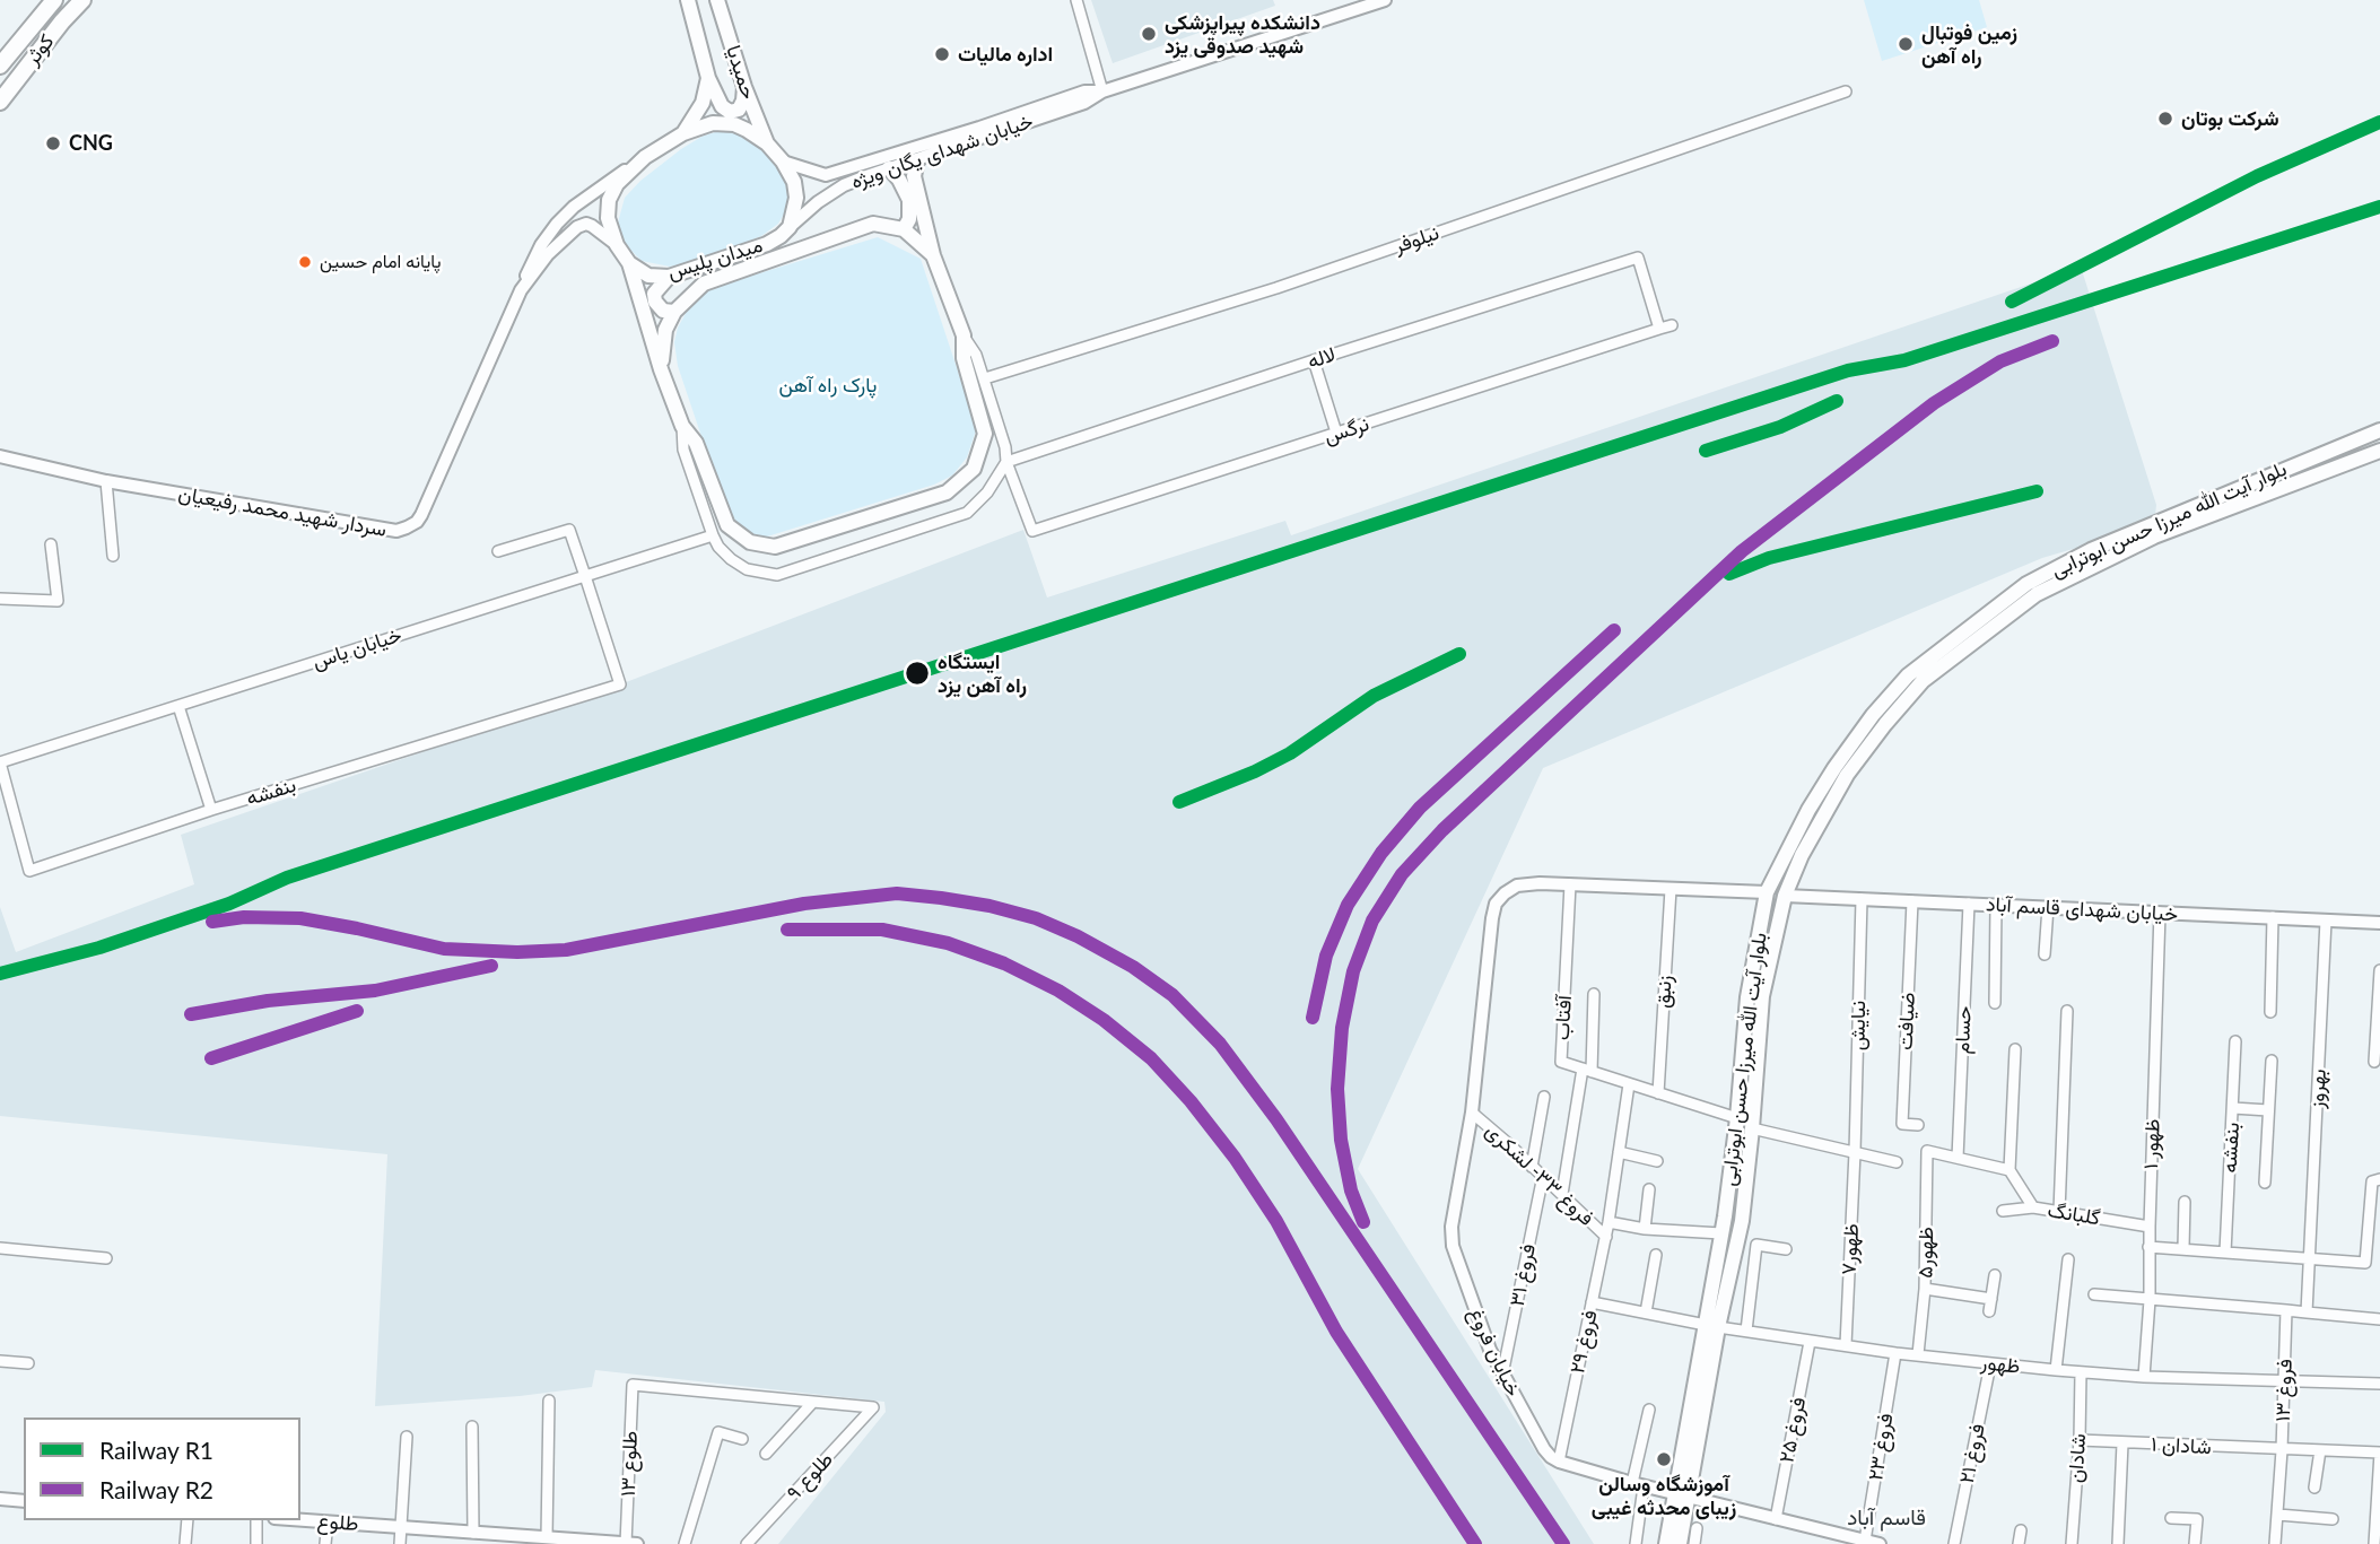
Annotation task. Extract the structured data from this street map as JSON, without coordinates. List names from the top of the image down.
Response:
{
  "streets": {
    "main road": [
      "کوثر",
      "حمیدیا",
      "میدان پلیس",
      "بلوار آیت الله میرزا حسن ابوترابی"
    ],
    "street": [
      "خیابان شهدای یگان ویژه",
      "نیلوفر",
      "لاله",
      "نرگس",
      "سردار شهید محمد رفیعیان",
      "خیابان یاس",
      "بنفشه",
      "خیابان شهدای قاسم آباد",
      "زنبق",
      "آفتاب",
      "ضیافت",
      "نيايش",
      "حسام",
      "بهروز",
      "ظهور ۱",
      "فروغ ۳۳- لشکری",
      "گلبانگ",
      "ظهور۷",
      "ظهور۵",
      "فروغ ۳۱",
      "فروغ ۲۹",
      "خیابان فروغ",
      "ظهور",
      "فروغ ۱۳",
      "فروغ ۲۵",
      "شادان ۱",
      "فروغ ۲۳",
      "فروغ ۲۱",
      "شادان",
      "طلوع ۱۳",
      "طلوع ۹",
      "طلوع"
    ]
  },
  "crossings": [
    ["حمیدیا", "خیابان شهدای یگان ویژه"],
    ["حمیدیا", "میدان پلیس"],
    ["حمیدیا", "سردار شهید محمد رفیعیان"],
    ["خیابان شهدای یگان ویژه", "میدان پلیس"],
    ["خیابان شهدای یگان ویژه", "سردار شهید محمد رفیعیان"],
    ["میدان پلیس", "سردار شهید محمد رفیعیان"],
    ["لاله", "نرگس"],
    ["بلوار آیت الله میرزا حسن ابوترابی", "خیابان شهدای قاسم آباد"],
    ["بلوار آیت الله میرزا حسن ابوترابی", "ظهور"],
    ["خیابان یاس", "بنفشه"],
    ["خیابان شهدای قاسم آباد", "ضیافت"],
    ["خیابان شهدای قاسم آباد", "نيايش"],
    ["خیابان شهدای قاسم آباد", "حسام"],
    ["خیابان شهدای قاسم آباد", "بهروز"],
    ["خیابان شهدای قاسم آباد", "ظهور ۱"],
    ["آفتاب", "خیابان فروغ"],
    ["نيايش", "ظهور۷"],
    ["حسام", "ظهور۵"],
    ["ظهور ۱", "گلبانگ"],
    ["ظهور ۱", "ظهور"],
    ["فروغ ۳۳- لشکری", "فروغ ۳۱"],
    ["فروغ ۳۳- لشکری", "فروغ ۲۹"],
    ["فروغ ۳۳- لشکری", "خیابان فروغ"],
    ["ظهور۷", "ظهور"],
    ["ظهور۵", "ظهور"],
    ["فروغ ۳۱", "خیابان فروغ"],
    ["فروغ ۲۹", "خیابان فروغ"],
    ["فروغ ۲۹", "ظهور"],
    ["ظهور", "فروغ ۱۳"],
    ["ظهور", "فروغ ۲۵"],
    ["ظهور", "فروغ ۲۳"],
    ["ظهور", "فروغ ۲۱"],
    ["ظهور", "شادان"],
    ["فروغ ۱۳", "شادان ۱"],
    ["شادان ۱", "شادان"],
    ["طلوع ۱۳", "طلوع ۹"],
    ["طلوع ۱۳", "طلوع"]
  ],
  "districts": ["قاسم آباد"],
  "parks": ["پارک راه آهن"],
  "places": [
    "دانشکده پیراپزشکی شهید صدوقی یزد",
    "زمین فوتبال راه آهن",
    "اداره مالیات",
    "شرکت بوتان",
    "CNG",
    "پایانه امام حسین",
    "ایستگاه راه آهن یزد",
    "آموزشگاه وسالن زیبای محدثه غیبی"
  ],
  "lines": ["rail line R1", "rail line R2"],
  "legend": ["Railway R1", "Railway R2"]
}
